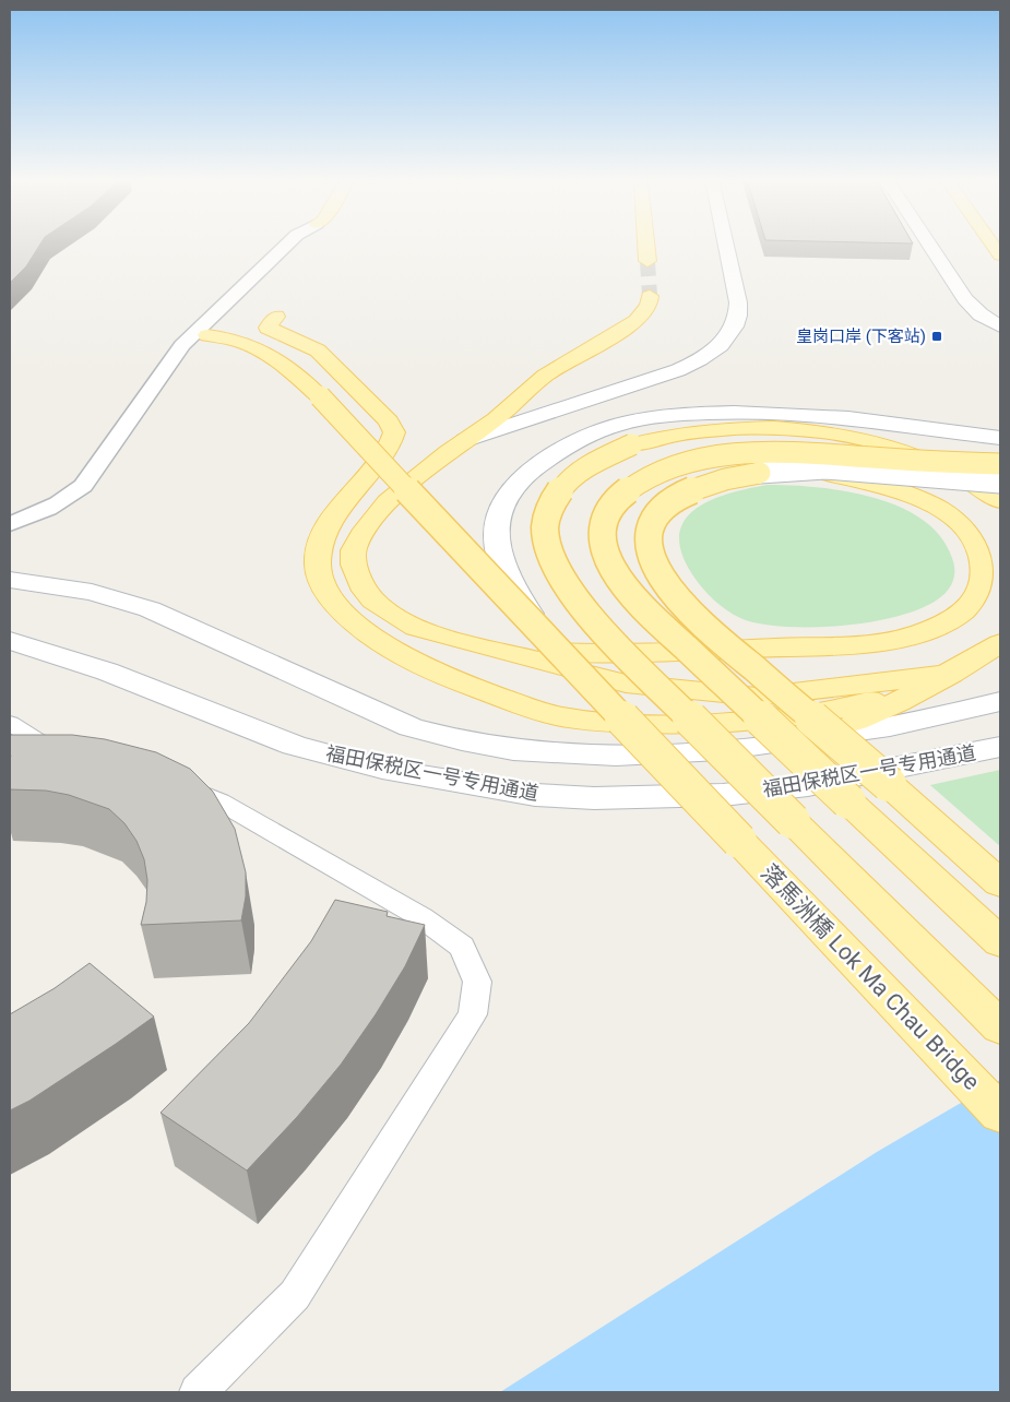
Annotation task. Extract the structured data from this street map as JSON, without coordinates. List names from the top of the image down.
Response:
{
  "streets": {
    "main road": ["福田保税区一号专用通道", "落馬洲橋 Lok Ma Chau Bridge"]
  },
  "places": {
    "transit": ["皇岗口岸 (下客站)"]
  }
}
